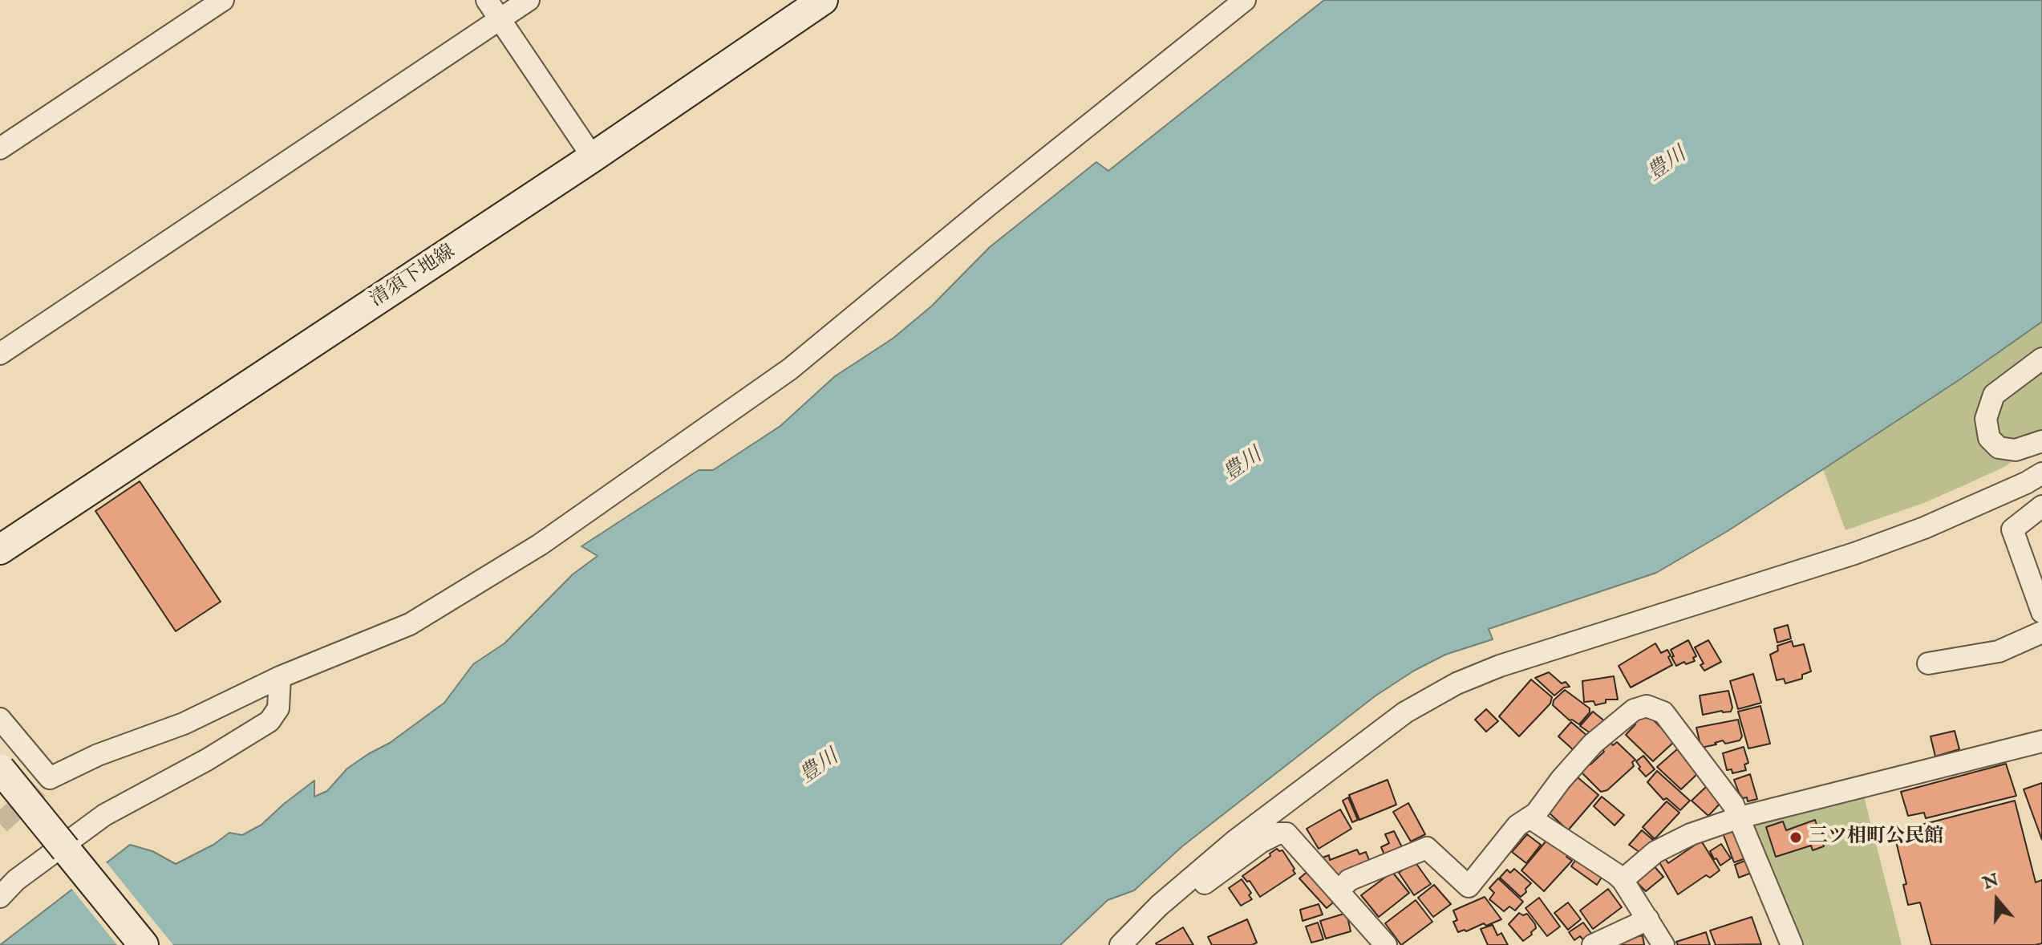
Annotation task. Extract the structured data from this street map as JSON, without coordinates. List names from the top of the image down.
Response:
{
  "streets": {
    "main road": ["清須下地線"]
  },
  "water": ["豊川"],
  "places": ["三ツ相町公民館"],
  "north": "top"
}
